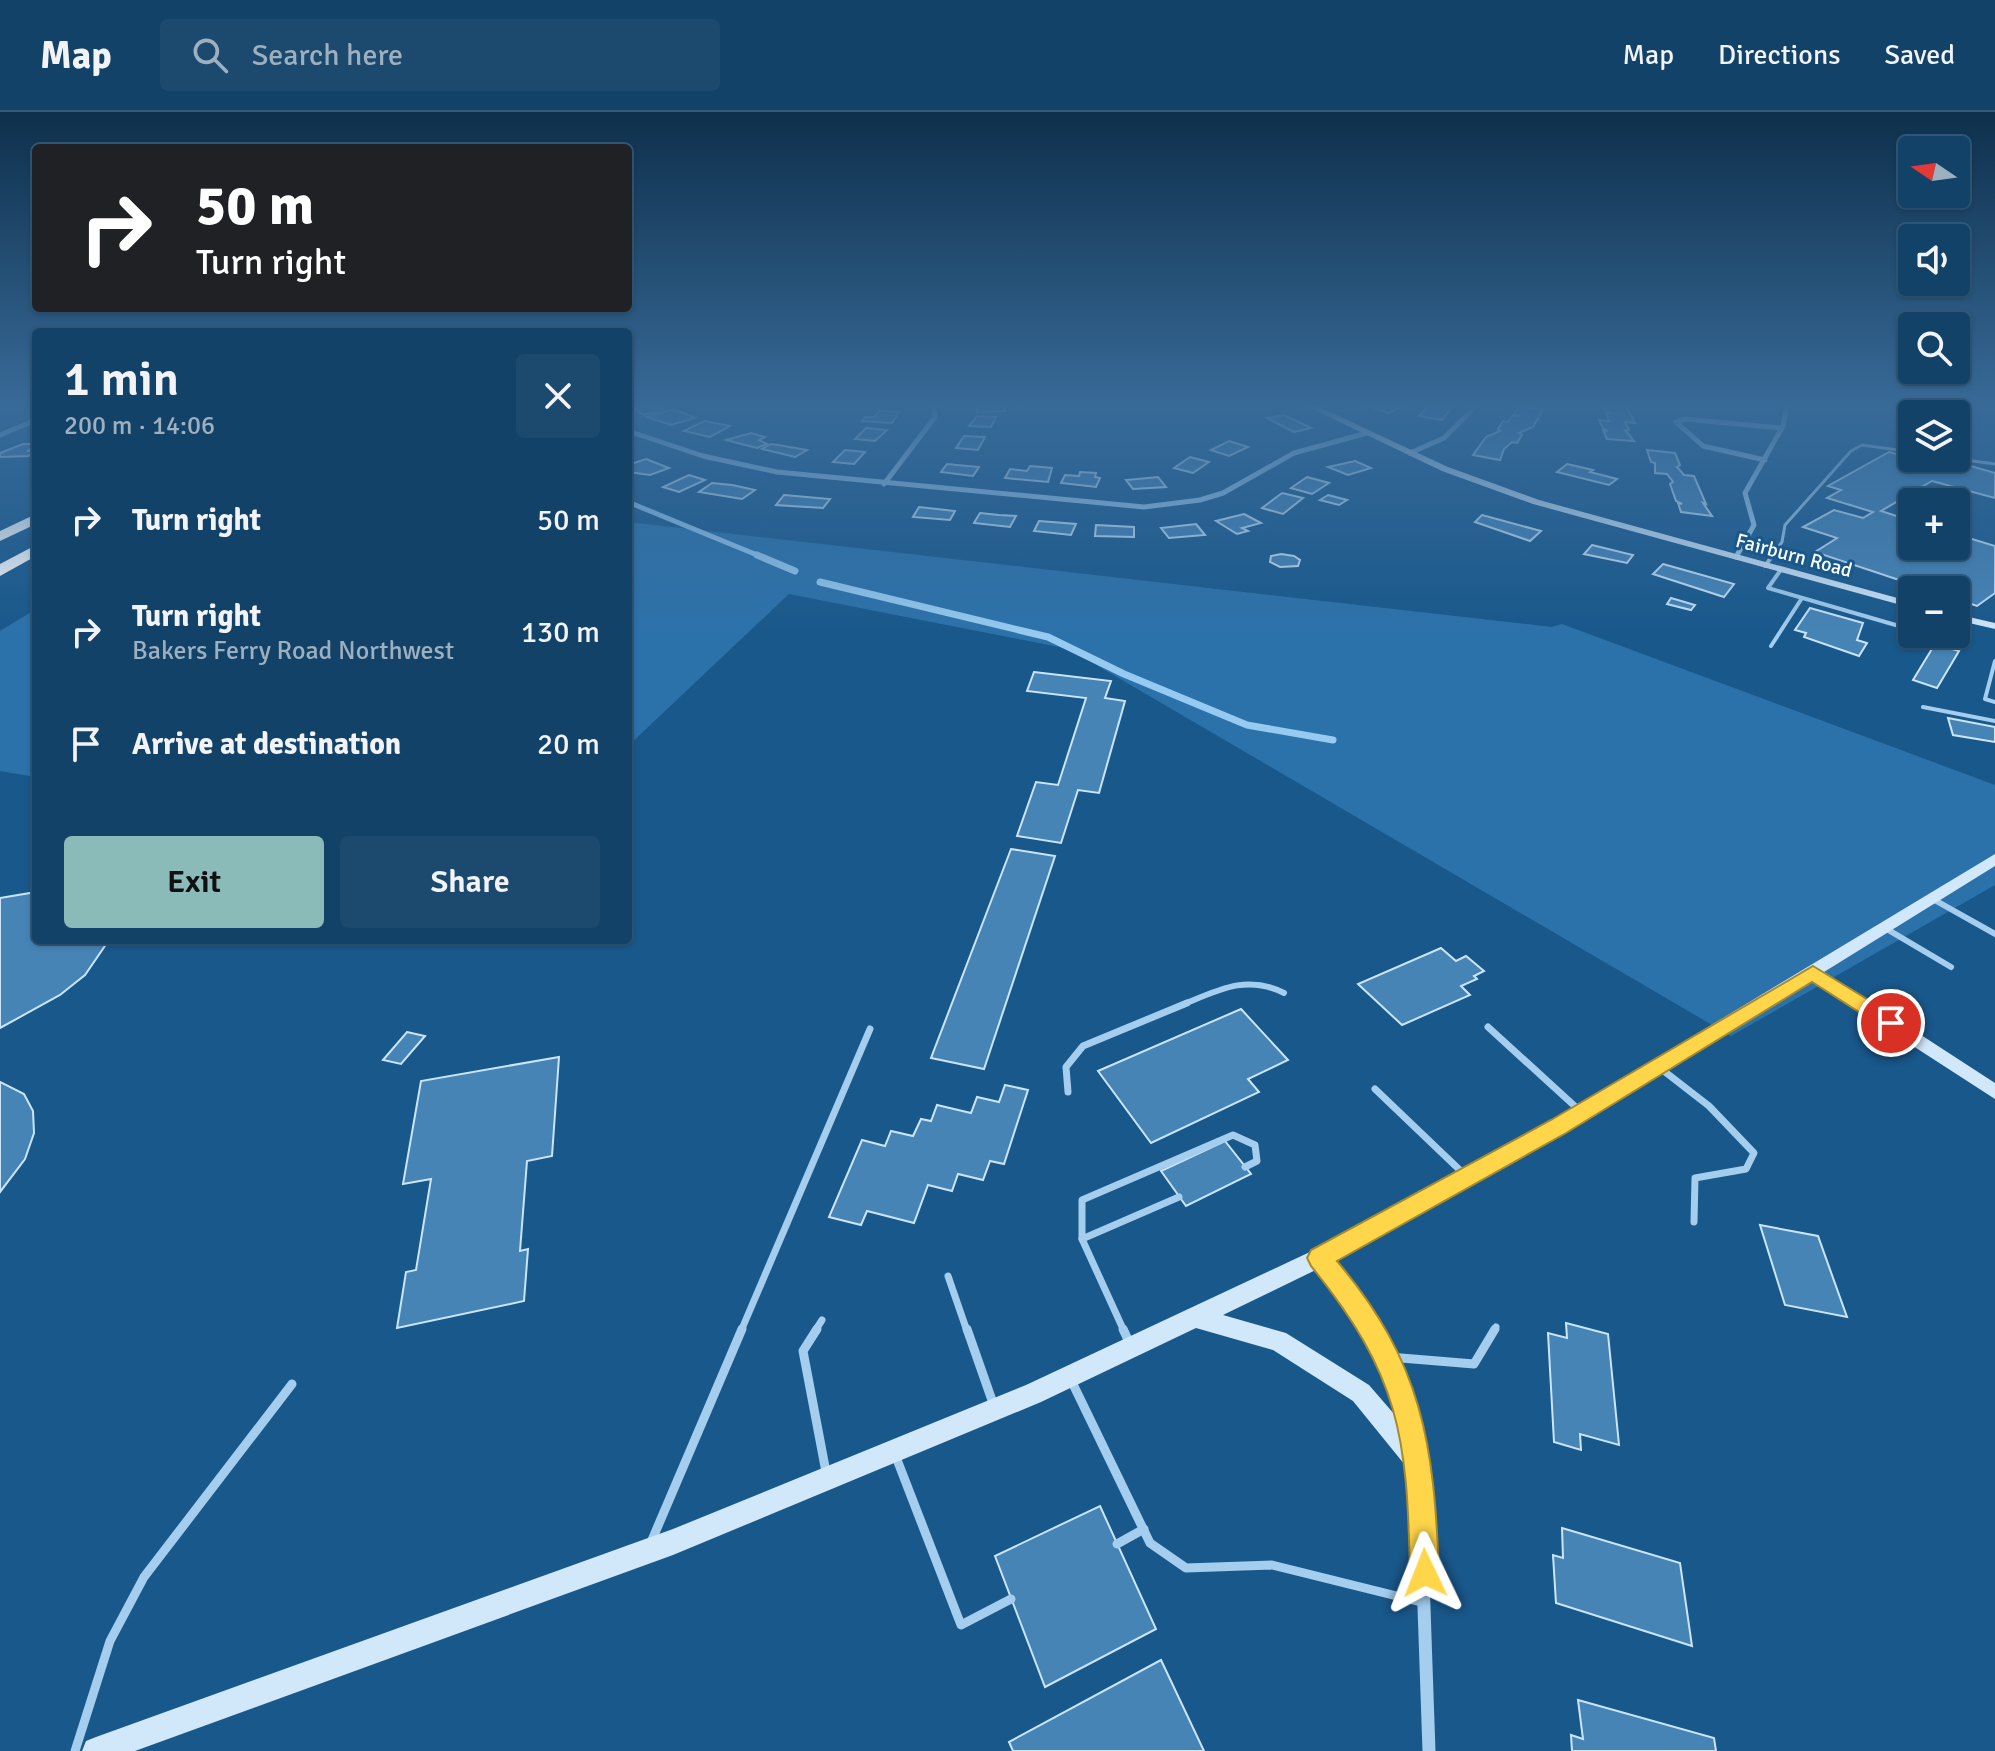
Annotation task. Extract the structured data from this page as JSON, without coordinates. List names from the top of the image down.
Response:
{
  "streets": {
    "main road": ["Fairburn Road"]
  },
  "north": "left",
  "page": {
    "header": "Map",
    "search": "Search here",
    "nav": ["Map", "Directions", "Saved"],
    "map_buttons": ["+", "−"],
    "turn": ["50 m", "Turn right"],
    "heading": ["1 min", "200 m · 14:06"],
    "list": [
      {
        "name": "Turn right",
        "value": "50 m"
      },
      {
        "name": "Turn right",
        "note": "Bakers Ferry Road Northwest",
        "value": "130 m"
      },
      {
        "name": "Arrive at destination",
        "value": "20 m"
      }
    ],
    "buttons": ["Exit", "Share"]
  }
}
